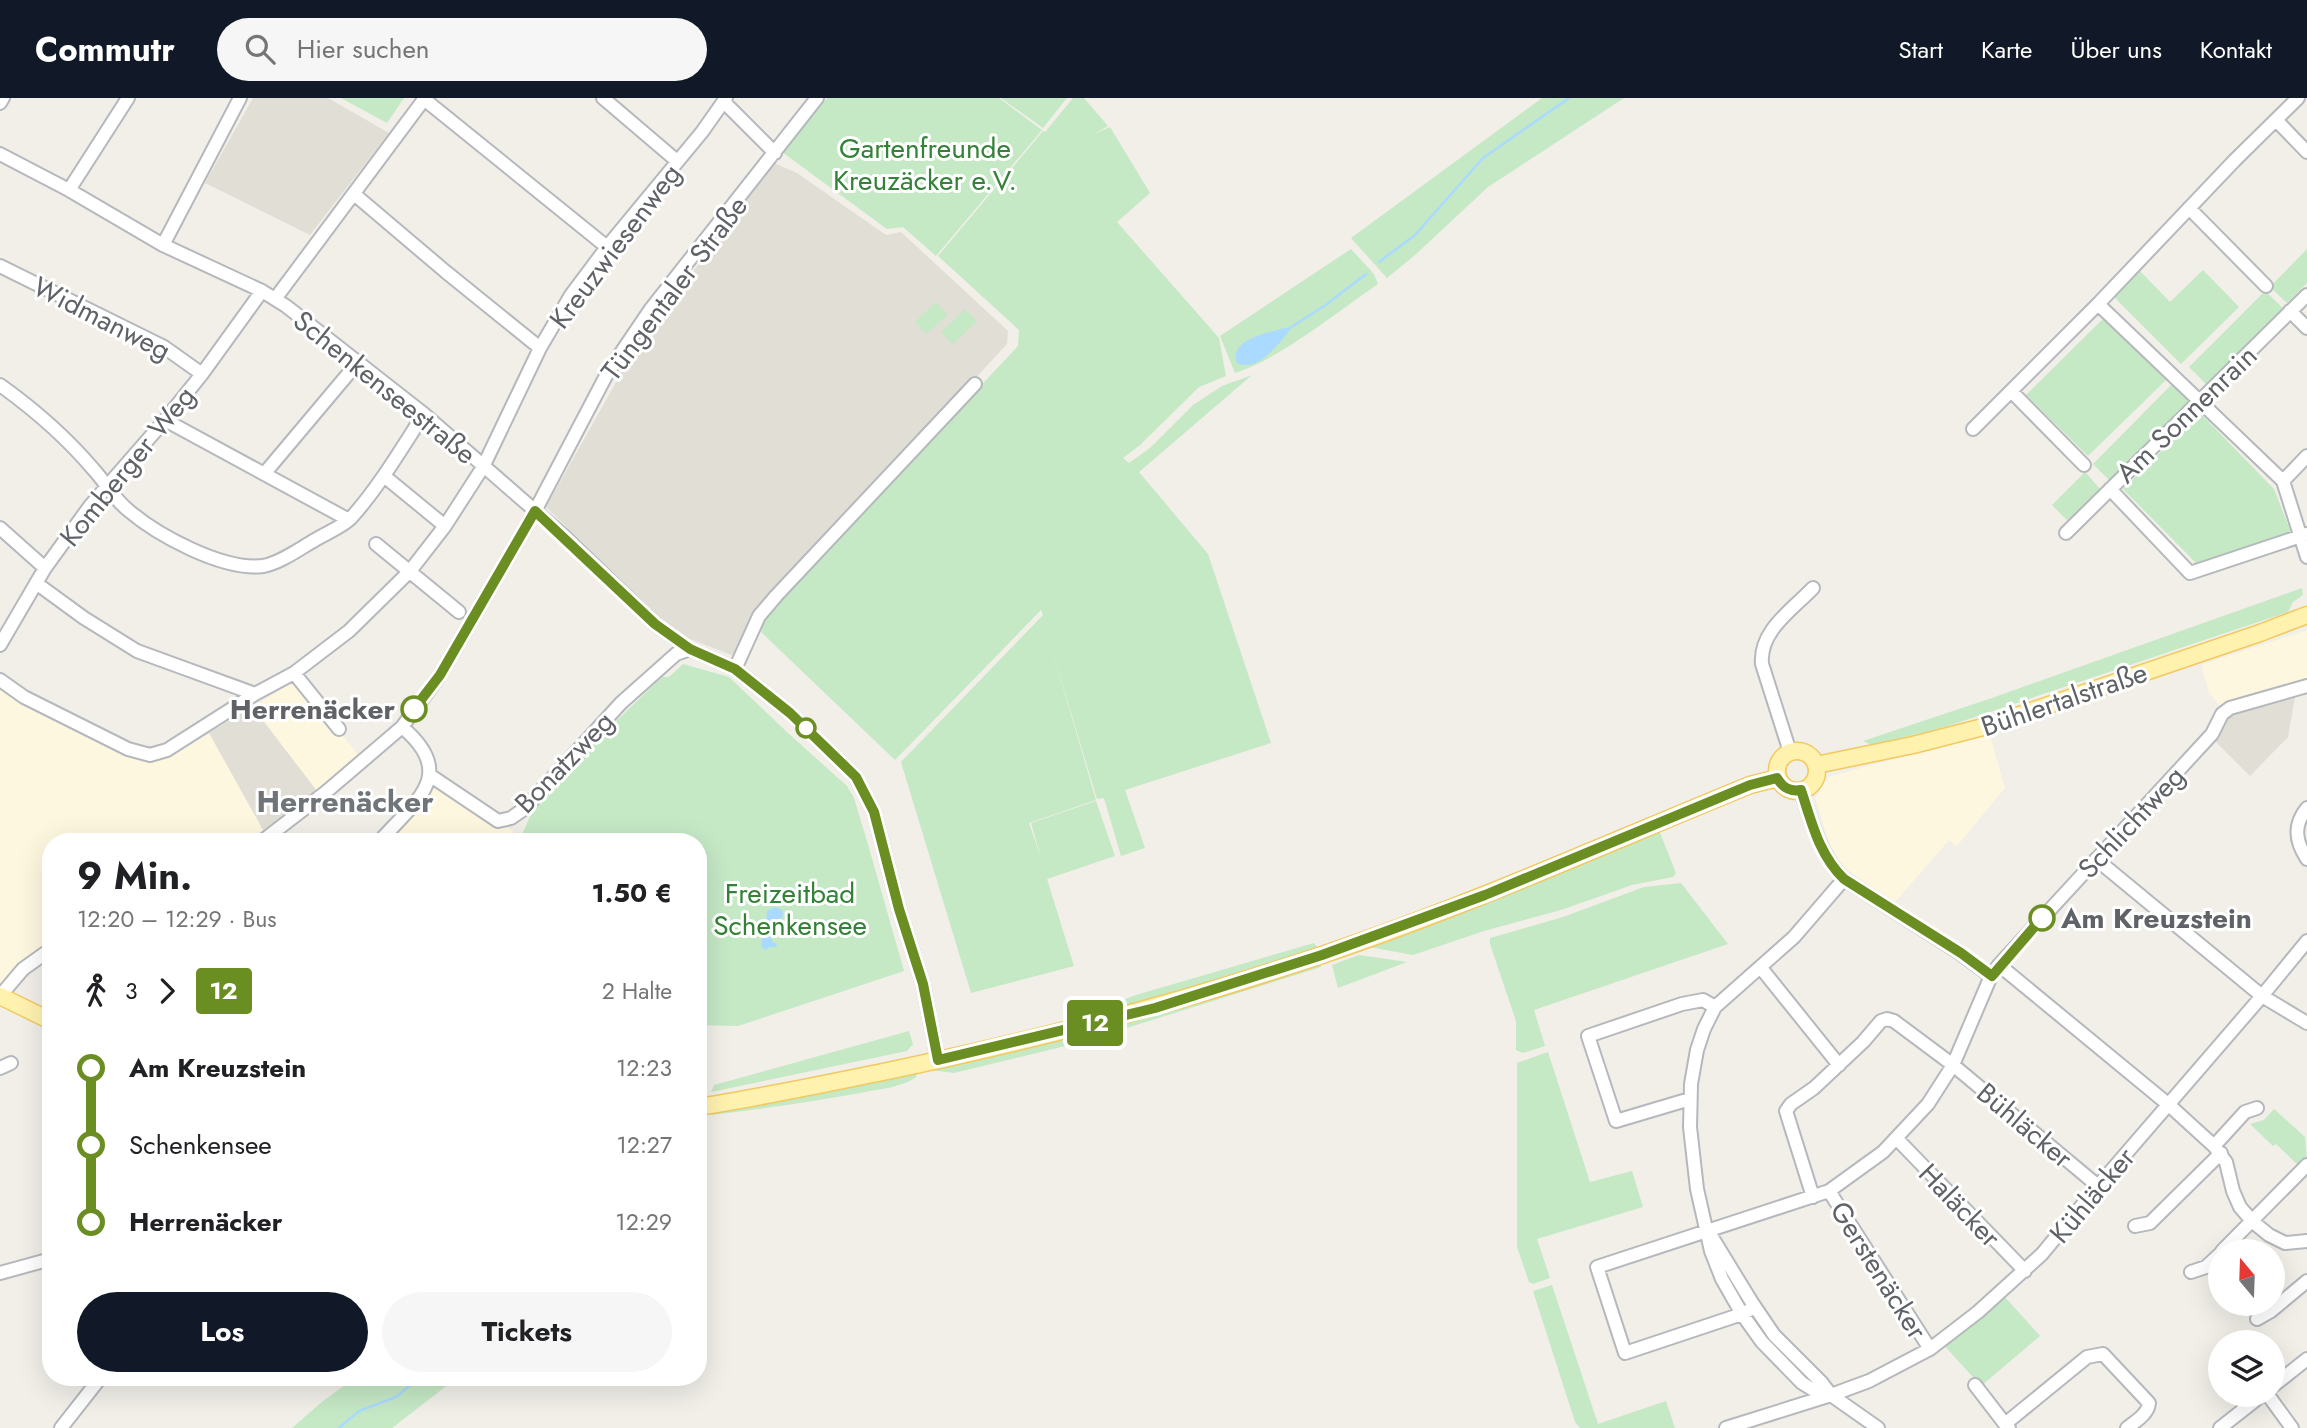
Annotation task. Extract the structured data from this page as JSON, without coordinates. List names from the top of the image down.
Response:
{
  "streets": {
    "main road": ["Bühlertalstraße"],
    "street": [
      "Kreuzwiesenweg",
      "Tüngentaler Straße",
      "Widmanweg",
      "Schenkenseestraße",
      "Am Sonnenrain",
      "Komberger Weg",
      "Bonatzweg",
      "Schlichtweg",
      "Bühläcker",
      "Kühläcker",
      "Haläcker",
      "Gerstenäcker"
    ]
  },
  "crossings": [
    ["Kreuzwiesenweg", "Schenkenseestraße"],
    ["Tüngentaler Straße", "Schenkenseestraße"],
    ["Widmanweg", "Komberger Weg"],
    ["Schenkenseestraße", "Komberger Weg"],
    ["Schenkenseestraße", "Bonatzweg"],
    ["Schlichtweg", "Bühläcker"],
    ["Schlichtweg", "Haläcker"],
    ["Schlichtweg", "Gerstenäcker"],
    ["Bühläcker", "Kühläcker"],
    ["Kühläcker", "Haläcker"],
    ["Kühläcker", "Gerstenäcker"]
  ],
  "districts": ["Herrenäcker"],
  "parks": ["Gartenfreunde Kreuzäcker e.V.", "Freizeitbad Schenkensee"],
  "places": ["Herrenäcker", "Am Kreuzstein"],
  "lines": ["bus line 12"],
  "north": "top",
  "page": {
    "header": "Commutr",
    "search": "Hier suchen",
    "nav": [
      "Start",
      "Karte",
      "Über uns",
      "Kontakt"
    ],
    "on_map": "12",
    "heading": ["9 Min.", "12:20 – 12:29 · Bus", "1.50 €"],
    "legs": ["3", "12", "2 Halte"],
    "list": [
      {
        "name": "Am Kreuzstein",
        "value": "12:23"
      },
      {
        "name": "Schenkensee",
        "value": "12:27"
      },
      {
        "name": "Herrenäcker",
        "value": "12:29"
      }
    ],
    "buttons": ["Los", "Tickets"]
  }
}
